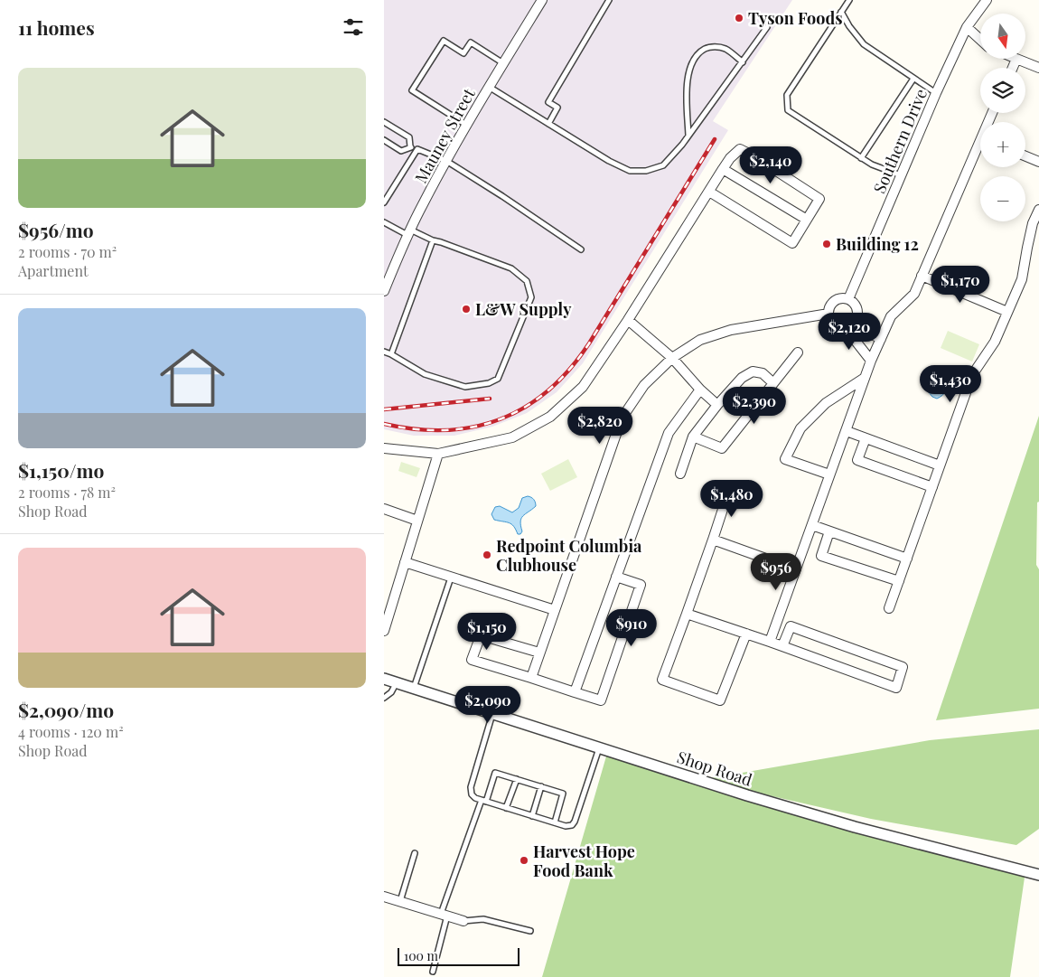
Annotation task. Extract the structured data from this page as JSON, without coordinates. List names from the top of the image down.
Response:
{
  "streets": {
    "street": ["Mauney Street", "Southern Drive", "Shop Road"]
  },
  "places": [
    "Tyson Foods",
    "Building 12",
    "L&W Supply",
    "Redpoint Columbia Clubhouse",
    "Harvest Hope Food Bank"
  ],
  "scale_bar": "100 m",
  "north": "bottom",
  "page": {
    "heading": "11 homes",
    "map_buttons": ["+", "−"],
    "list": [
      {
        "name": "$956/mo",
        "note": "2 rooms · 70 m² · Apartment"
      },
      {
        "name": "$1,150/mo",
        "note": "2 rooms · 78 m² · Shop Road"
      },
      {
        "name": "$2,090/mo",
        "note": "4 rooms · 120 m² · Shop Road"
      }
    ],
    "price": [
      "$2,140",
      "$1,170",
      "$2,120",
      "$1,430",
      "$2,390",
      "$2,820",
      "$1,480",
      "$956",
      "$910",
      "$1,150",
      "$2,090"
    ],
    "scale": "100 m"
  }
}
